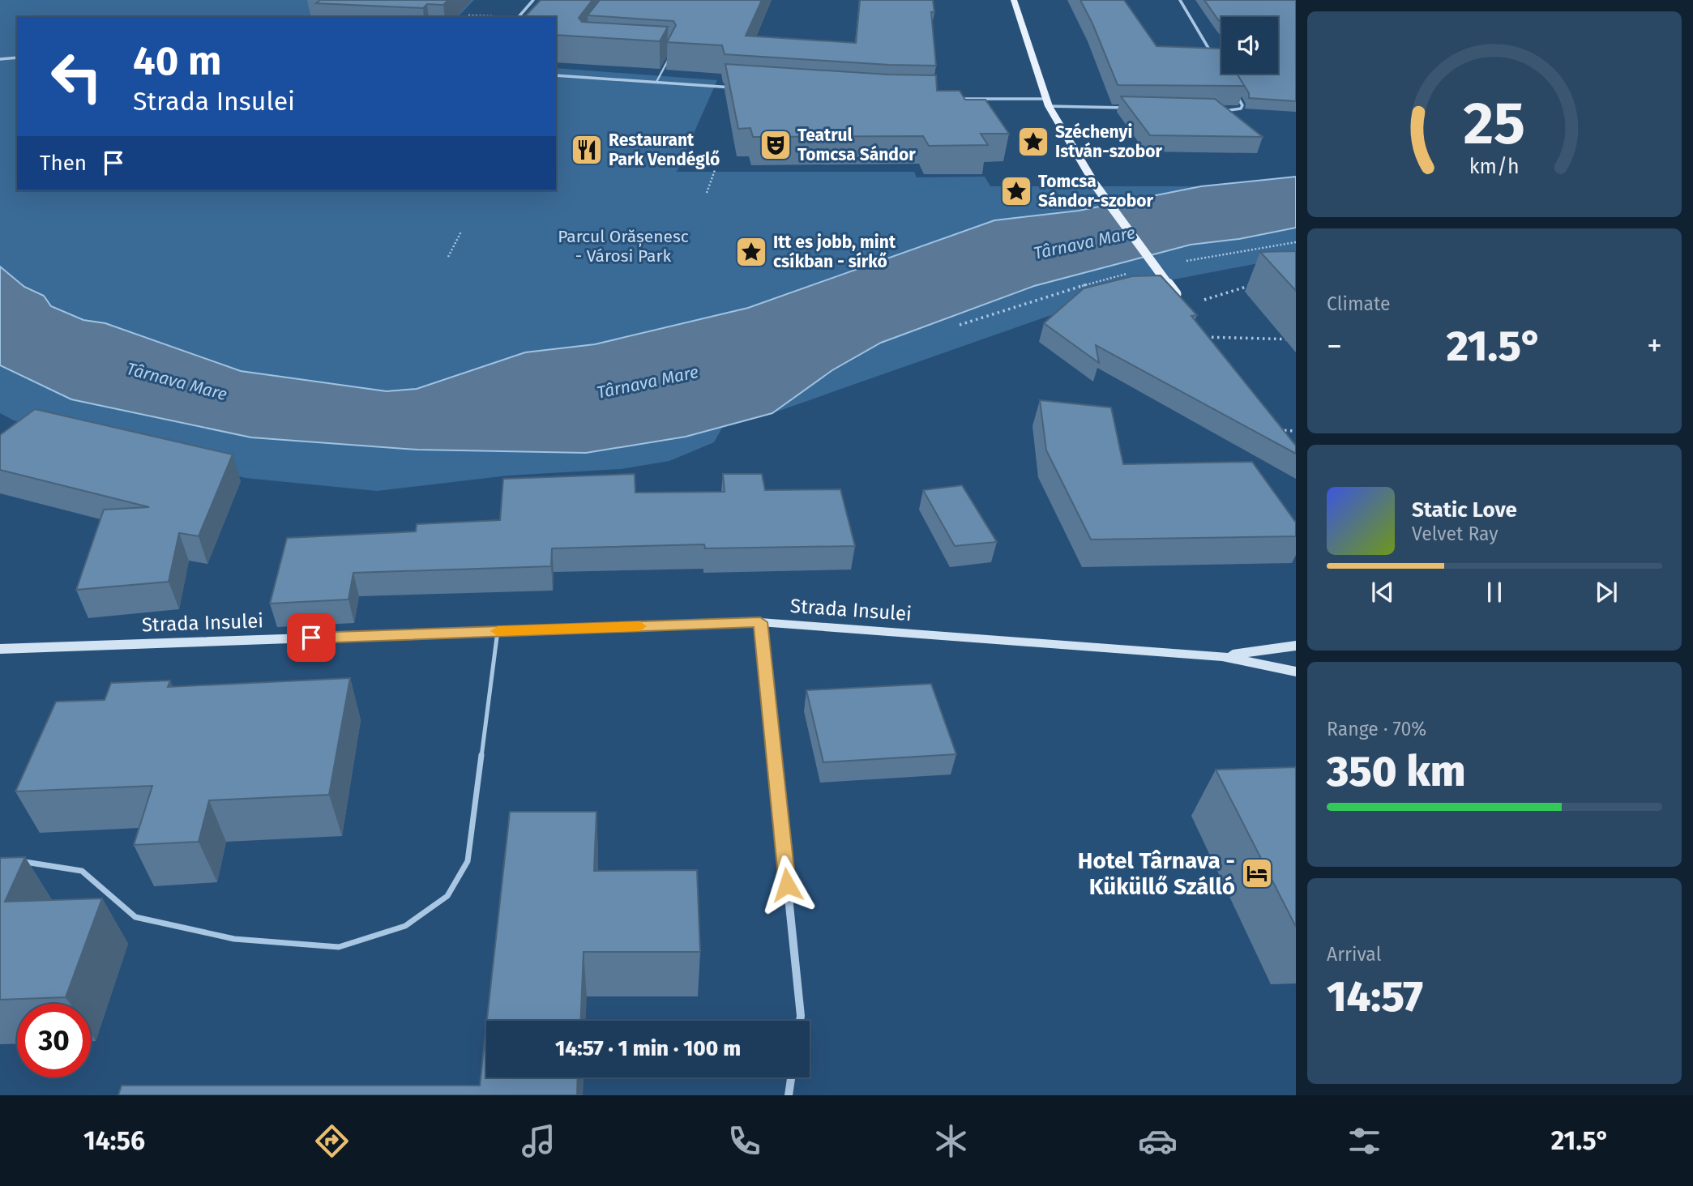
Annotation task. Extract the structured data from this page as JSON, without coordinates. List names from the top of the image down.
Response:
{
  "streets": {
    "main road": ["Strada Insulei"]
  },
  "water": ["Târnava Mare"],
  "parks": ["Parcul Orășenesc - Városi Park"],
  "places": {
    "place": ["Széchenyi István-szobor", "Tomcsa Sándor-szobor", "Itt es jobb, mint csíkban - sírkő"],
    "theatre": ["Teatrul Tomcsa Sándor"],
    "restaurant": ["Restaurant Park Vendéglő"],
    "hotel": ["Hotel Târnava - Küküllő Szálló"]
  },
  "page": {
    "turn": ["40 m", "Strada Insulei"],
    "then": "Then",
    "tile": [
      "Climate",
      ["Range · 70%", "350 km"],
      ["Arrival", "14:57"]
    ],
    "heat": ["−", "21.5°", "+"],
    "song": ["Static Love", "Velvet Ray"],
    "limit": "30",
    "trip": "14:57 · 1 min · 100 m",
    "tabs": ["14:56", "21.5°"],
    "gauge": ["25", "km/h"]
  }
}
